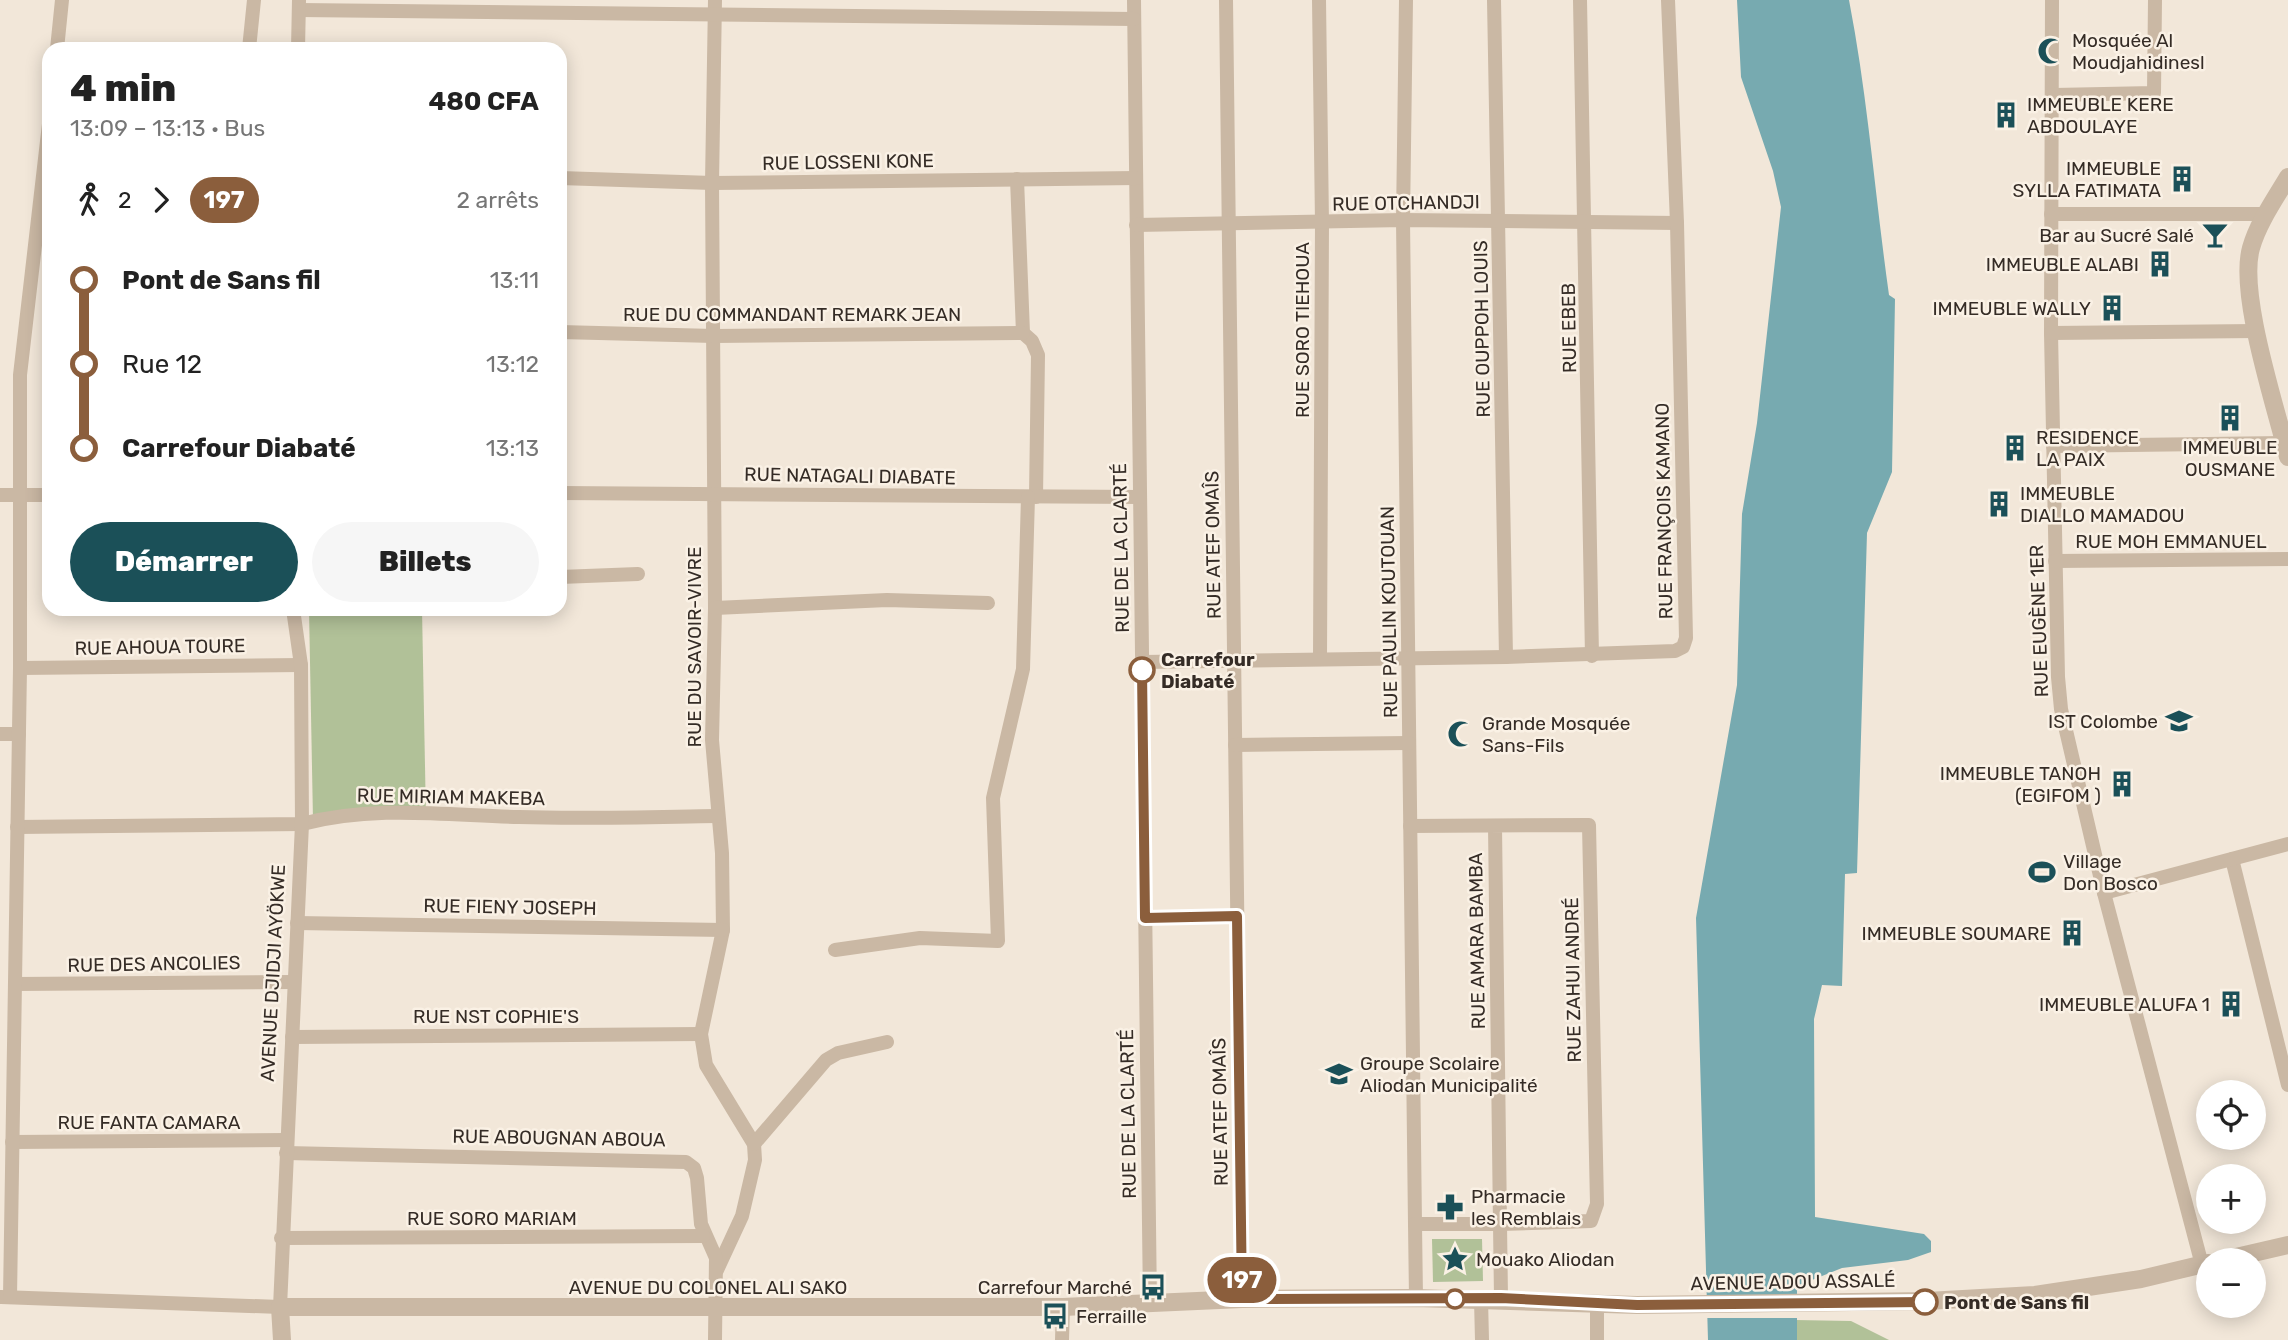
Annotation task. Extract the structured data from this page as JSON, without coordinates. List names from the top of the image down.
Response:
{
  "streets": {
    "street": [
      "RUE LOSSENI KONE",
      "RUE OTCHANDJI",
      "RUE DU COMMANDANT REMARK JEAN",
      "RUE EBEB",
      "RUE OUPPOH LOUIS",
      "RUE SORO TIEHOUA",
      "RUE NATAGALI DIABATE",
      "RUE FRANÇOIS KAMANO",
      "RUE MOH EMMANUEL",
      "RUE ATEF OMAÎS",
      "RUE DE LA CLARTÉ",
      "RUE PAULIN KOUTOUAN",
      "RUE EUGÈNE 1ER",
      "RUE AHOUA TOURE",
      "RUE DU SAVOIR-VIVRE",
      "RUE MIRIAM MAKEBA",
      "RUE FIENY JOSEPH",
      "RUE AMARA BAMBA",
      "RUE DES ANCOLIES",
      "AVENUE DJIDJI AYÖKWE",
      "RUE ZAHUI ANDRÉ",
      "RUE NST COPHIE'S",
      "RUE FANTA CAMARA",
      "RUE ABOUGNAN ABOUA",
      "RUE SORO MARIAM",
      "AVENUE ADOU ASSALÉ",
      "AVENUE DU COLONEL ALI SAKO"
    ]
  },
  "crossings": [
    ["RUE LOSSENI KONE", "RUE DE LA CLARTÉ"],
    ["RUE LOSSENI KONE", "RUE DU SAVOIR-VIVRE"],
    ["RUE OTCHANDJI", "RUE EBEB"],
    ["RUE OTCHANDJI", "RUE OUPPOH LOUIS"],
    ["RUE OTCHANDJI", "RUE SORO TIEHOUA"],
    ["RUE OTCHANDJI", "RUE FRANÇOIS KAMANO"],
    ["RUE OTCHANDJI", "RUE ATEF OMAÎS"],
    ["RUE OTCHANDJI", "RUE DE LA CLARTÉ"],
    ["RUE OTCHANDJI", "RUE PAULIN KOUTOUAN"],
    ["RUE DU COMMANDANT REMARK JEAN", "RUE DU SAVOIR-VIVRE"],
    ["RUE EBEB", "RUE FRANÇOIS KAMANO"],
    ["RUE OUPPOH LOUIS", "RUE FRANÇOIS KAMANO"],
    ["RUE SORO TIEHOUA", "RUE FRANÇOIS KAMANO"],
    ["RUE NATAGALI DIABATE", "RUE DE LA CLARTÉ"],
    ["RUE NATAGALI DIABATE", "RUE DU SAVOIR-VIVRE"],
    ["RUE FRANÇOIS KAMANO", "RUE ATEF OMAÎS"],
    ["RUE FRANÇOIS KAMANO", "RUE DE LA CLARTÉ"],
    ["RUE FRANÇOIS KAMANO", "RUE PAULIN KOUTOUAN"],
    ["RUE MOH EMMANUEL", "RUE EUGÈNE 1ER"],
    ["RUE ATEF OMAÎS", "AVENUE DU COLONEL ALI SAKO"],
    ["RUE DE LA CLARTÉ", "AVENUE DU COLONEL ALI SAKO"],
    ["RUE PAULIN KOUTOUAN", "RUE ZAHUI ANDRÉ"],
    ["RUE PAULIN KOUTOUAN", "AVENUE DU COLONEL ALI SAKO"],
    ["RUE AHOUA TOURE", "AVENUE DJIDJI AYÖKWE"],
    ["RUE DU SAVOIR-VIVRE", "RUE MIRIAM MAKEBA"],
    ["RUE DU SAVOIR-VIVRE", "RUE FIENY JOSEPH"],
    ["RUE DU SAVOIR-VIVRE", "RUE NST COPHIE'S"],
    ["RUE MIRIAM MAKEBA", "AVENUE DJIDJI AYÖKWE"],
    ["RUE FIENY JOSEPH", "AVENUE DJIDJI AYÖKWE"],
    ["RUE AMARA BAMBA", "RUE ZAHUI ANDRÉ"],
    ["RUE AMARA BAMBA", "AVENUE ADOU ASSALÉ"],
    ["RUE DES ANCOLIES", "AVENUE DJIDJI AYÖKWE"],
    ["AVENUE DJIDJI AYÖKWE", "RUE NST COPHIE'S"],
    ["AVENUE DJIDJI AYÖKWE", "RUE FANTA CAMARA"],
    ["AVENUE DJIDJI AYÖKWE", "RUE ABOUGNAN ABOUA"],
    ["AVENUE DJIDJI AYÖKWE", "RUE SORO MARIAM"],
    ["AVENUE DJIDJI AYÖKWE", "AVENUE DU COLONEL ALI SAKO"],
    ["RUE FANTA CAMARA", "RUE ABOUGNAN ABOUA"],
    ["RUE ABOUGNAN ABOUA", "RUE SORO MARIAM"],
    ["RUE ABOUGNAN ABOUA", "AVENUE DU COLONEL ALI SAKO"],
    ["AVENUE ADOU ASSALÉ", "AVENUE DU COLONEL ALI SAKO"]
  ],
  "places": {
    "mosque": ["Mosquée Al Moudjahidinesl", "Grande Mosquée Sans-Fils"],
    "building": [
      "IMMEUBLE KERE ABDOULAYE",
      "IMMEUBLE SYLLA FATIMATA",
      "IMMEUBLE ALABI",
      "IMMEUBLE WALLY",
      "IMMEUBLE OUSMANE",
      "RESIDENCE LA PAIX",
      "IMMEUBLE DIALLO MAMADOU",
      "IMMEUBLE TANOH (EGIFOM )",
      "IMMEUBLE SOUMARE",
      "IMMEUBLE ALUFA 1"
    ],
    "bar": ["Bar au Sucré Salé"],
    "other": ["Carrefour Diabaté", "Pont de Sans fil"],
    "school or university": ["IST Colombe", "Groupe Scolaire Aliodan Municipalité"],
    "sports": ["Village Don Bosco"],
    "pharmacy": ["Pharmacie les Remblais"],
    "place": ["Mouako Aliodan"],
    "bus stop": ["Carrefour Marché", "Ferraille"]
  },
  "lines": ["bus line 197"],
  "page": {
    "on_map": "197",
    "heading": ["4 min", "13:09 – 13:13 · Bus", "480 CFA"],
    "legs": ["2", "197", "2 arrêts"],
    "list": [
      {
        "name": "Pont de Sans fil",
        "value": "13:11"
      },
      {
        "name": "Rue 12",
        "value": "13:12"
      },
      {
        "name": "Carrefour Diabaté",
        "value": "13:13"
      }
    ],
    "buttons": ["Démarrer", "Billets"],
    "map_buttons": ["+", "−"]
  }
}
